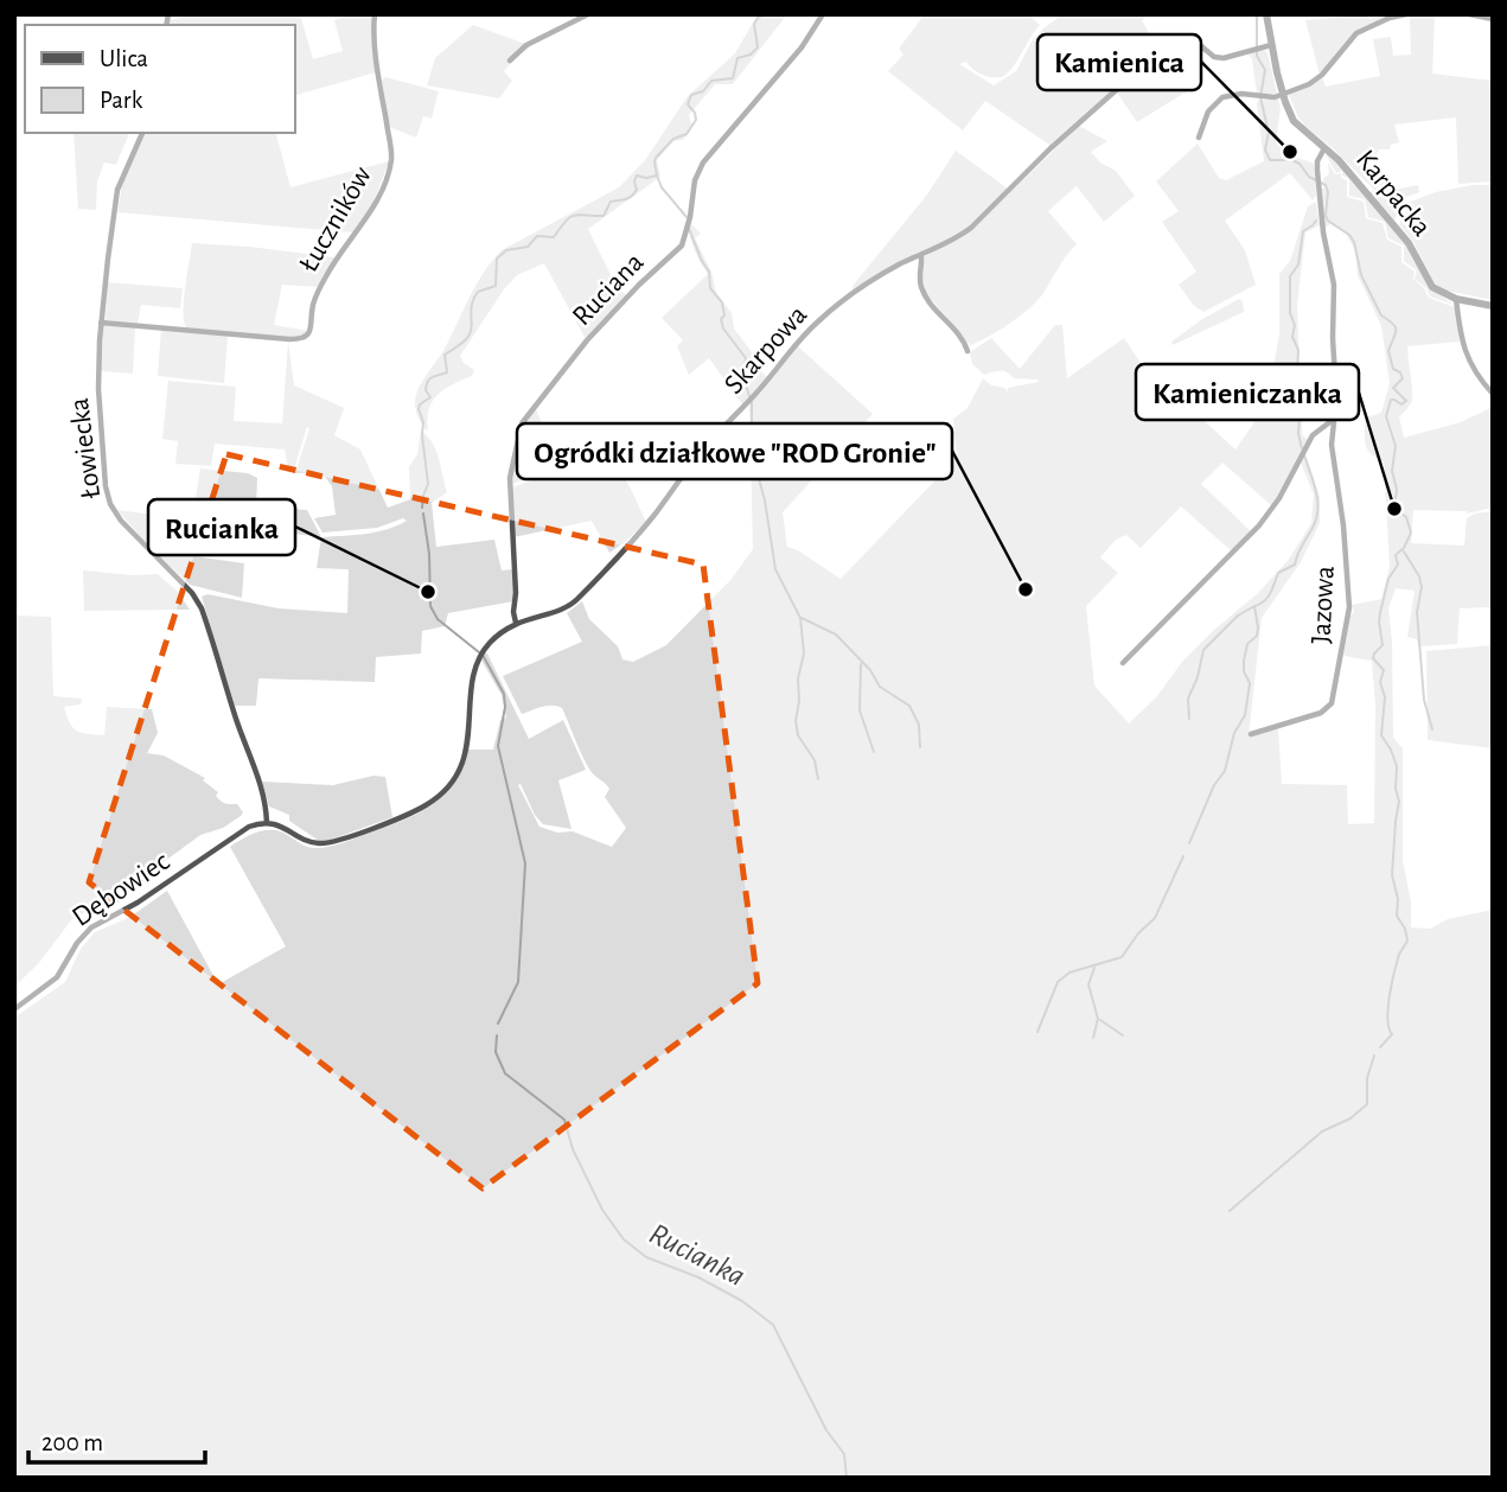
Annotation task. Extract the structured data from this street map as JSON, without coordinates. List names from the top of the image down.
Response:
{
  "streets": {
    "street": [
      "Karpacka",
      "Łuczników",
      "Ruciana",
      "Skarpowa",
      "Łowiecka",
      "Jazowa",
      "Dębowiec"
    ]
  },
  "crossings": [
    ["Karpacka", "Skarpowa"],
    ["Karpacka", "Jazowa"],
    ["Łuczników", "Łowiecka"],
    ["Ruciana", "Skarpowa"],
    ["Skarpowa", "Łowiecka"],
    ["Skarpowa", "Dębowiec"],
    ["Łowiecka", "Dębowiec"]
  ],
  "water": ["Rucianka"],
  "places": [
    "Kamienica",
    "Kamieniczanka",
    "Ogródki działkowe \"ROD Gronie\"",
    "Rucianka"
  ],
  "legend": ["Ulica", "Park"],
  "scale_bar": "200 m"
}
